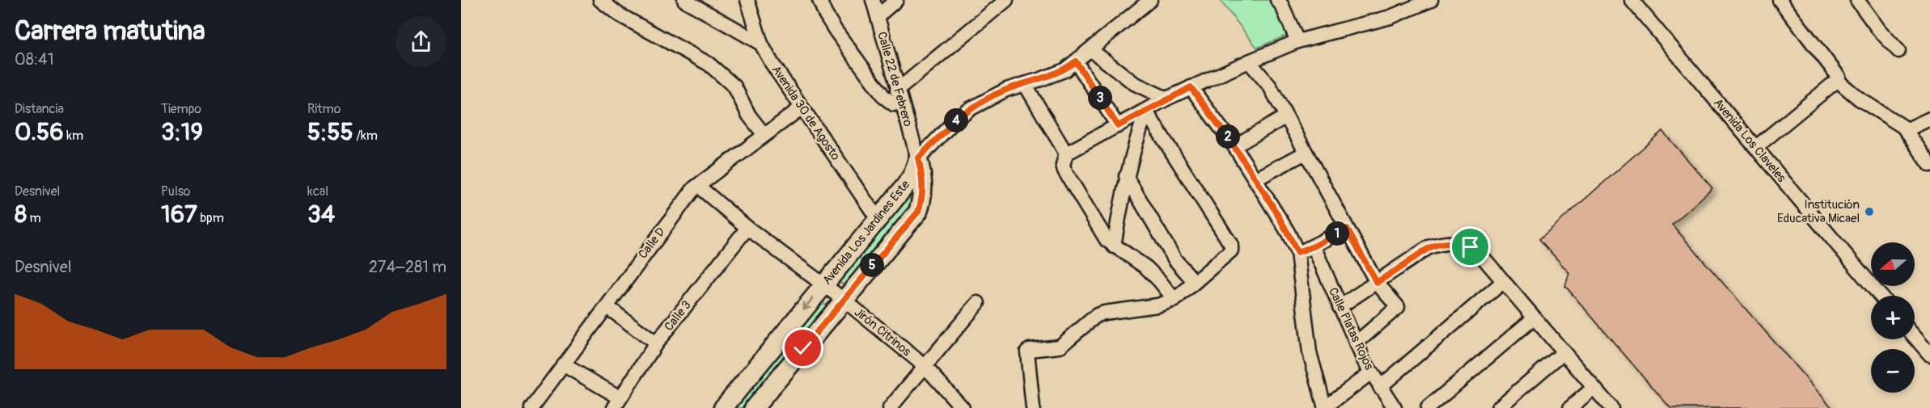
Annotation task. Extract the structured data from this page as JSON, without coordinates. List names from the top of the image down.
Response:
{
  "streets": {
    "street": [
      "Calle 22 de Febrero",
      "Avenida 30 de Agosto",
      "Avenida Los Claveles",
      "Avenida Los Jardines Este",
      "Calle D",
      "Calle 3",
      "Calle Platas Rojos",
      "Jirón Citrinos"
    ]
  },
  "crossings": [
    ["Calle 22 de Febrero", "Avenida Los Jardines Este"],
    ["Avenida 30 de Agosto", "Avenida Los Jardines Este"],
    ["Avenida 30 de Agosto", "Calle D"],
    ["Avenida Los Jardines Este", "Jirón Citrinos"],
    ["Calle 3", "Jirón Citrinos"]
  ],
  "places": ["Institución Educativa Micael"],
  "north": "left",
  "page": {
    "heading": ["Carrera matutina", "08:41"],
    "stats": [
      ["Distancia", "0.56 km"],
      ["Tiempo", "3:19"],
      ["Ritmo", "5:55 /km"],
      ["Desnivel", "8 m"],
      ["Pulso", "167 bpm"],
      ["kcal", "34"]
    ],
    "pins": [
      "3",
      "4",
      "2",
      "1",
      "5"
    ],
    "map_buttons": ["+", "−"],
    "chart": ["Desnivel", "274–281 m"]
  }
}
